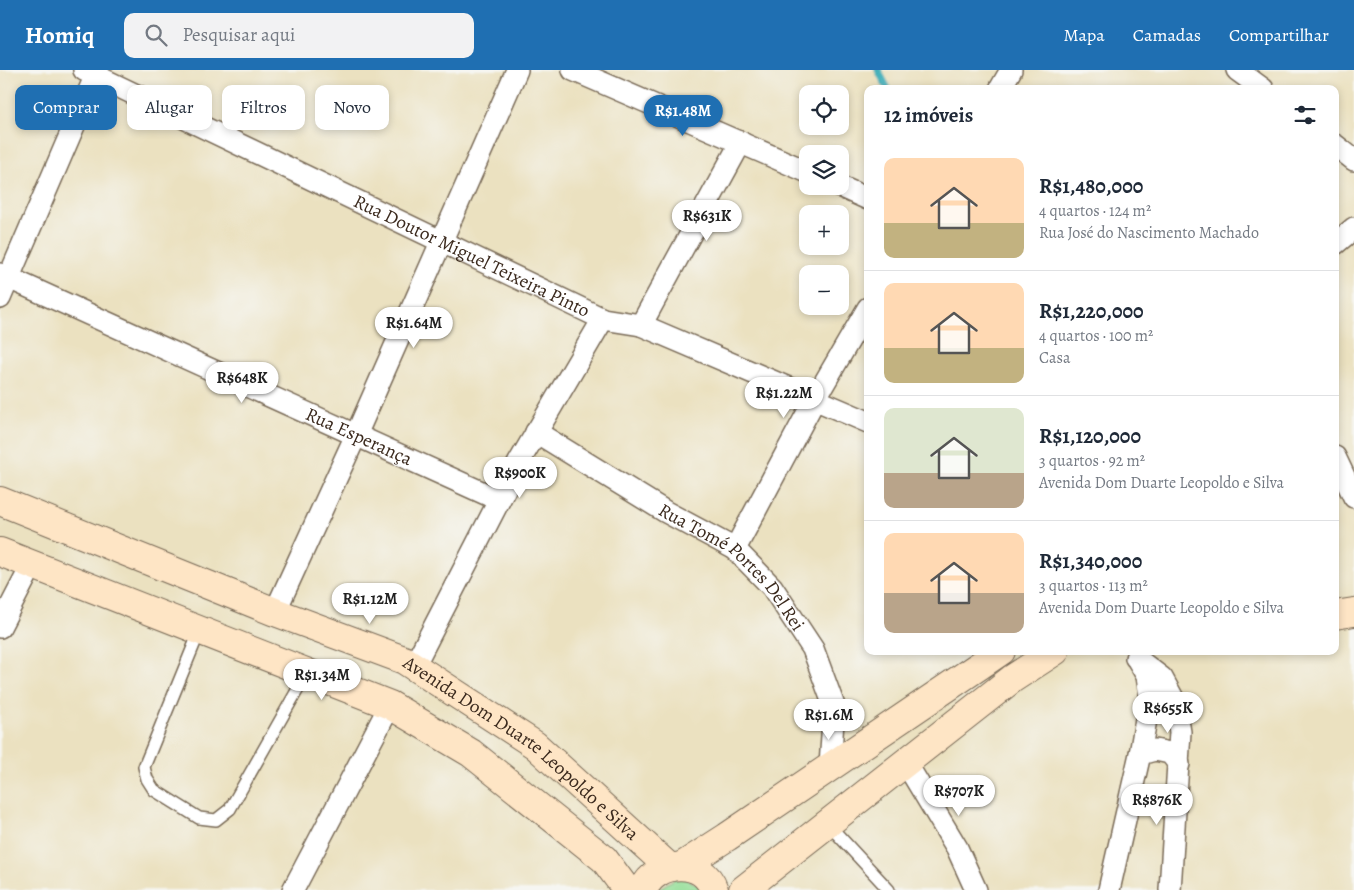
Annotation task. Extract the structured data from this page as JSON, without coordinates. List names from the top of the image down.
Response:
{
  "streets": {
    "main road": ["Avenida Dom Duarte Leopoldo e Silva"],
    "street": ["Rua Doutor Miguel Teixeira Pinto", "Rua Esperança", "Rua Tomé Portes Del Rei"]
  },
  "page": {
    "header": "Homiq",
    "search": "Pesquisar aqui",
    "nav": ["Mapa", "Camadas", "Compartilhar"],
    "map_buttons": ["+", "−"],
    "chip": [
      "Comprar",
      "Alugar",
      "Filtros",
      "Novo"
    ],
    "heading": "12 imóveis",
    "price": [
      "R$1.48M",
      "R$631K",
      "R$1.64M",
      "R$648K",
      "R$1.22M",
      "R$900K",
      "R$1.12M",
      "R$1.34M",
      "R$655K",
      "R$1.6M",
      "R$707K",
      "R$876K"
    ],
    "list": [
      {
        "name": "R$1,480,000",
        "note": "4 quartos · 124 m² · Rua José do Nascimento Machado"
      },
      {
        "name": "R$1,220,000",
        "note": "4 quartos · 100 m² · Casa"
      },
      {
        "name": "R$1,120,000",
        "note": "3 quartos · 92 m² · Avenida Dom Duarte Leopoldo e Silva"
      },
      {
        "name": "R$1,340,000",
        "note": "3 quartos · 113 m² · Avenida Dom Duarte Leopoldo e Silva"
      }
    ]
  }
}
